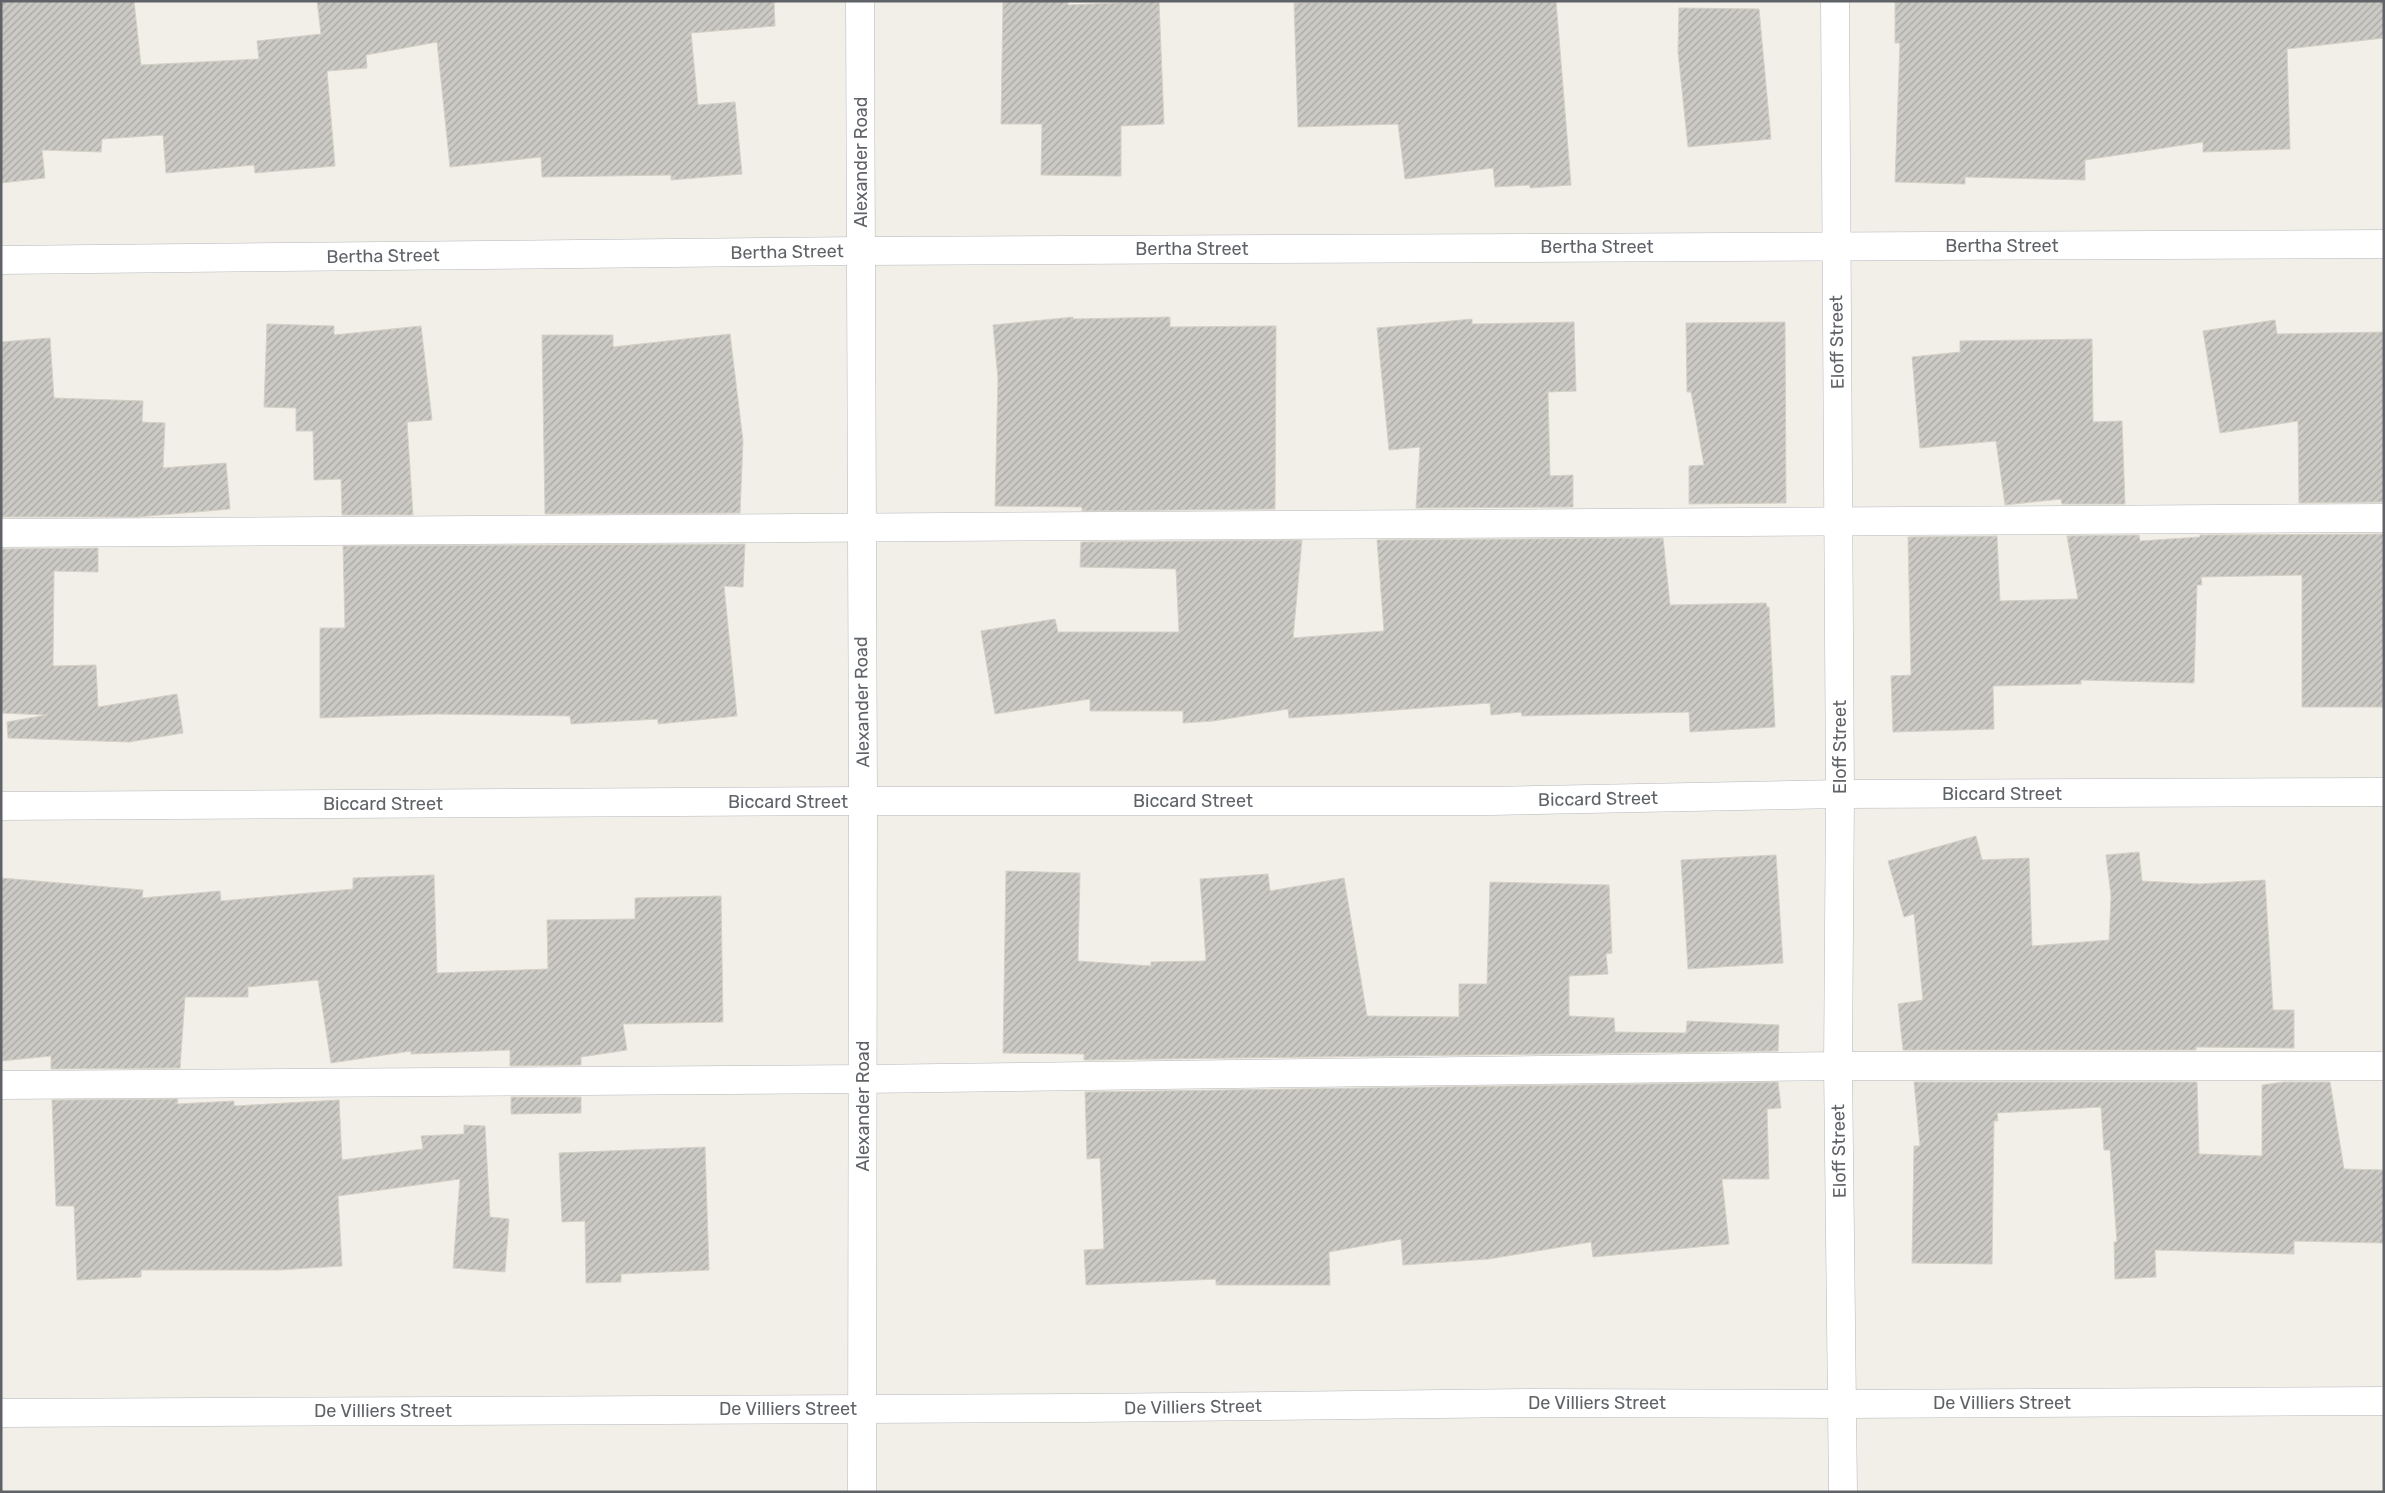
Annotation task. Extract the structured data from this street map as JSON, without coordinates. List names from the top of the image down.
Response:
{
  "streets": {
    "street": [
      "Alexander Road",
      "Bertha Street",
      "Eloff Street",
      "Biccard Street",
      "De Villiers Street"
    ]
  },
  "crossings": [
    ["Alexander Road", "Bertha Street"],
    ["Alexander Road", "Biccard Street"],
    ["Alexander Road", "De Villiers Street"],
    ["Bertha Street", "Eloff Street"],
    ["Eloff Street", "Biccard Street"],
    ["Eloff Street", "De Villiers Street"]
  ]
}
